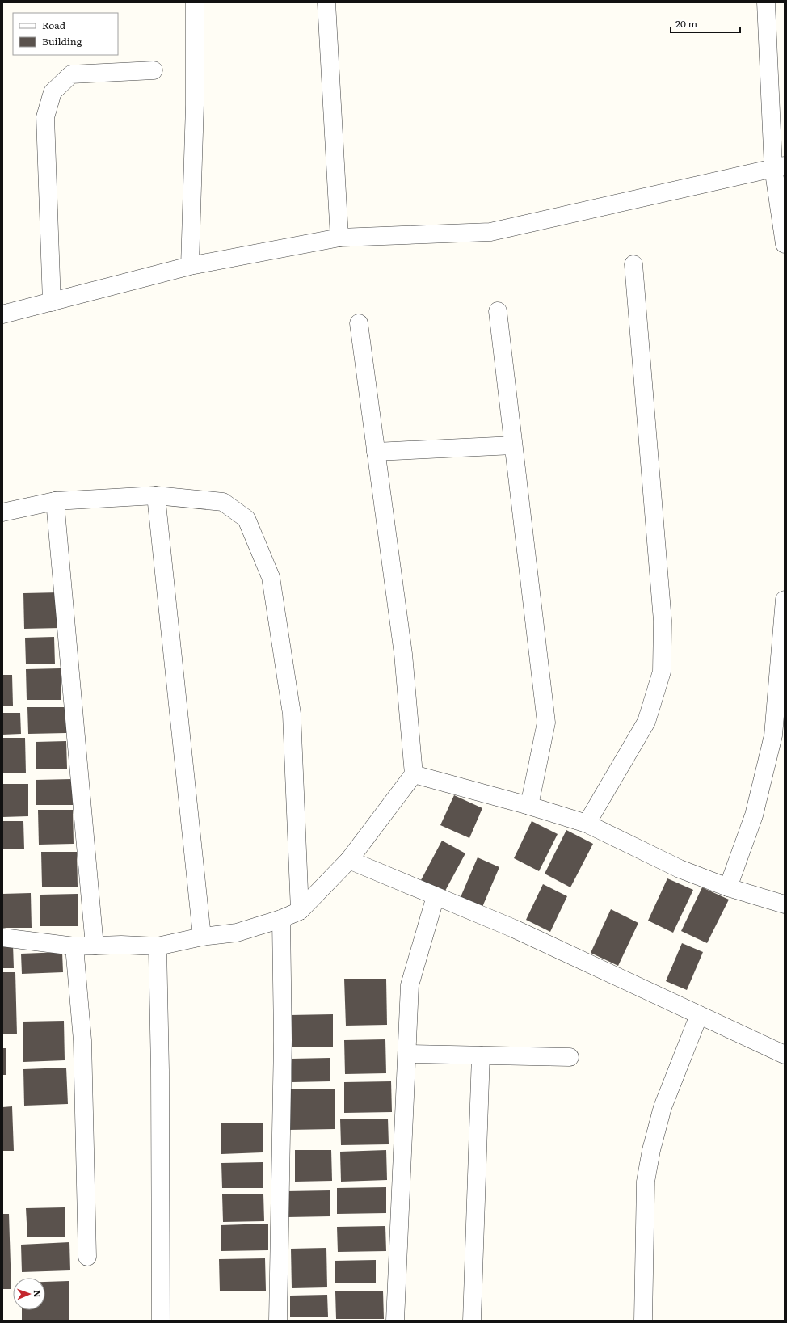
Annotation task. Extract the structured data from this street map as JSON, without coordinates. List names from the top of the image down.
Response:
{
  "legend": ["Road", "Building"],
  "scale_bar": "20 m",
  "north": "right"
}
